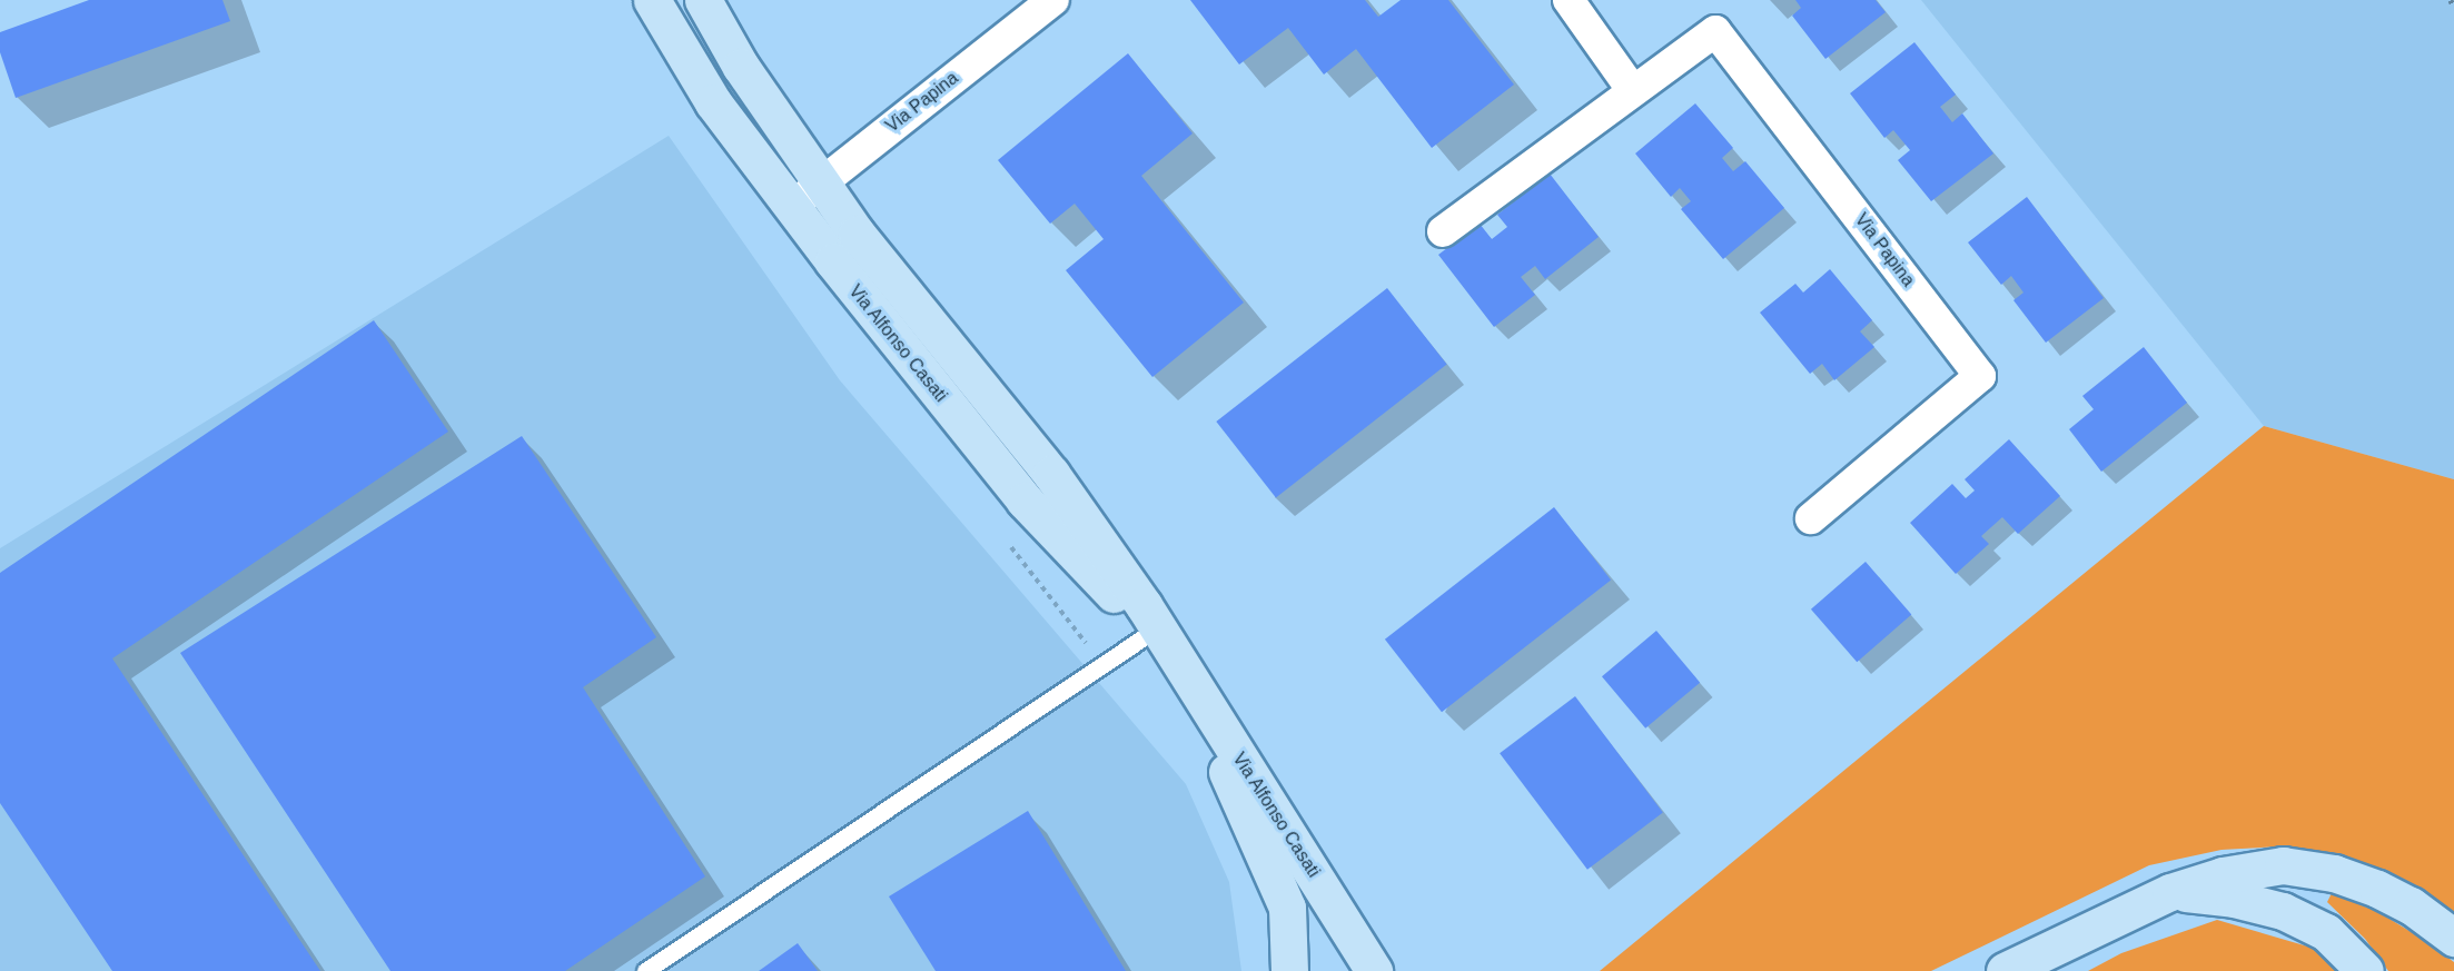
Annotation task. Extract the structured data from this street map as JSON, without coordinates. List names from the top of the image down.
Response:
{
  "streets": {
    "main road": ["Via Alfonso Casati"],
    "street": ["Via Papina"]
  },
  "crossings": [
    ["Via Papina", "Via Alfonso Casati"]
  ]
}
